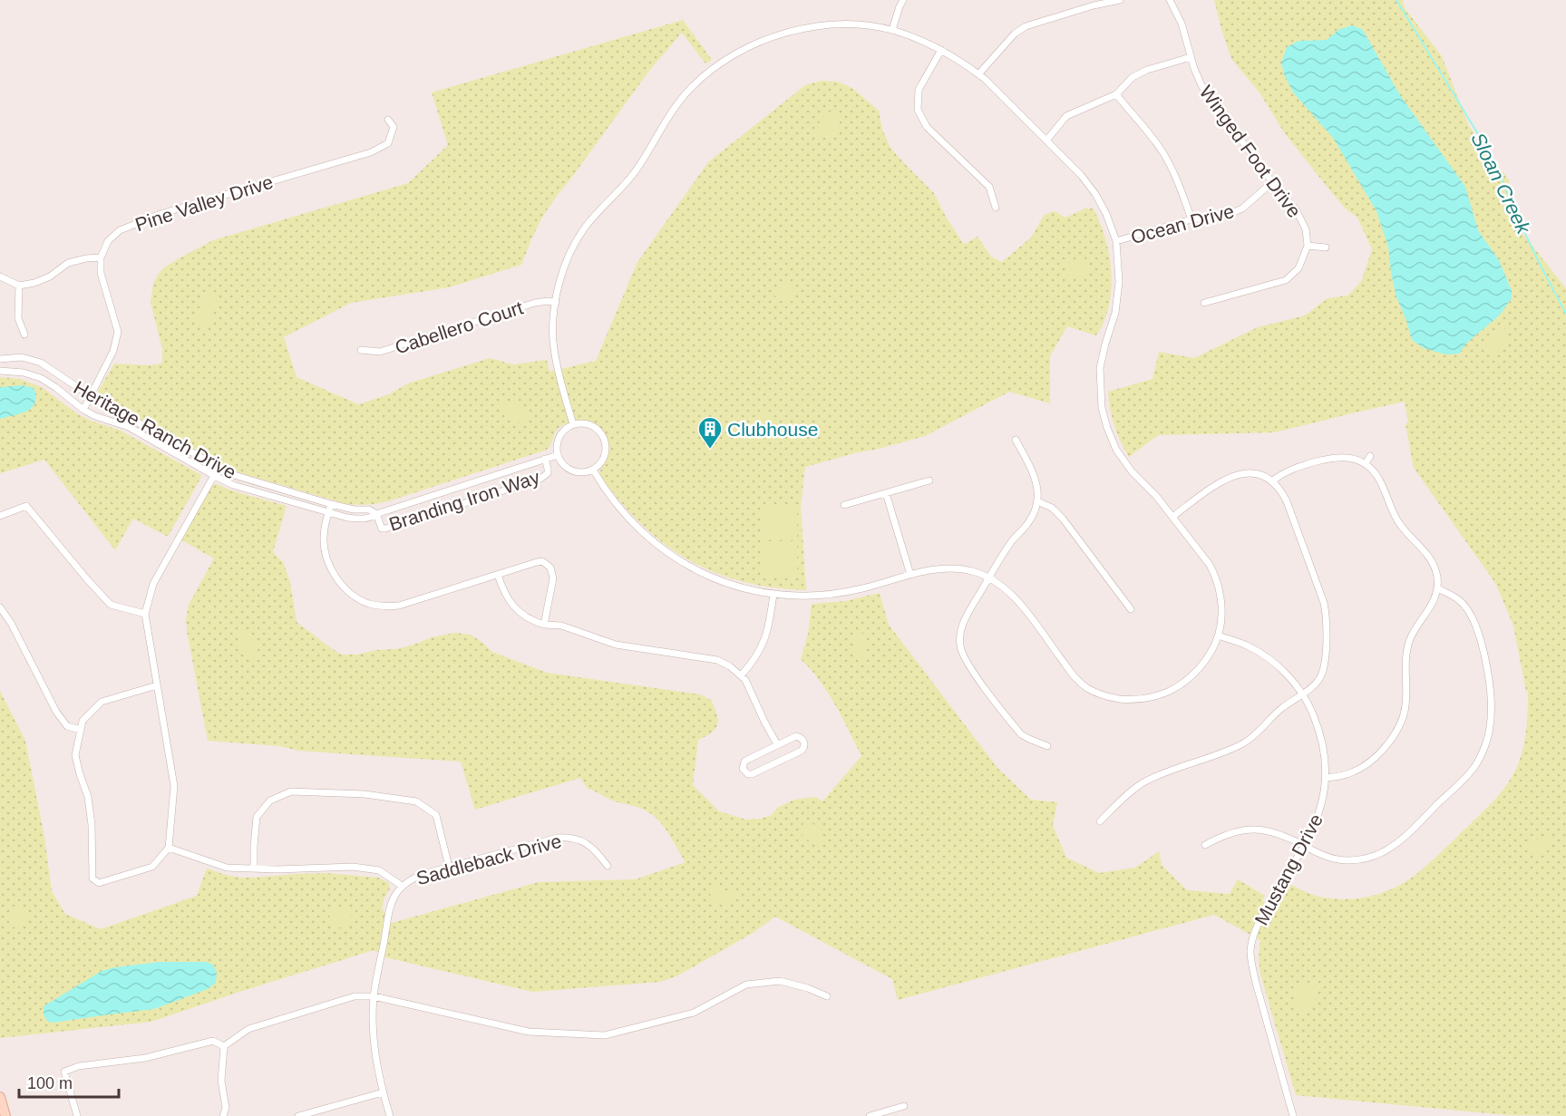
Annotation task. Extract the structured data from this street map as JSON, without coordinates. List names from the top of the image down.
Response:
{
  "streets": {
    "street": [
      "Winged Foot Drive",
      "Pine Valley Drive",
      "Ocean Drive",
      "Cabellero Court",
      "Heritage Ranch Drive",
      "Branding Iron Way",
      "Saddleback Drive",
      "Mustang Drive"
    ]
  },
  "crossings": [
    ["Winged Foot Drive", "Ocean Drive"],
    ["Heritage Ranch Drive", "Branding Iron Way"]
  ],
  "water": ["Sloan Creek"],
  "places": {
    "building": ["Clubhouse"]
  },
  "scale_bar": "100 m"
}
